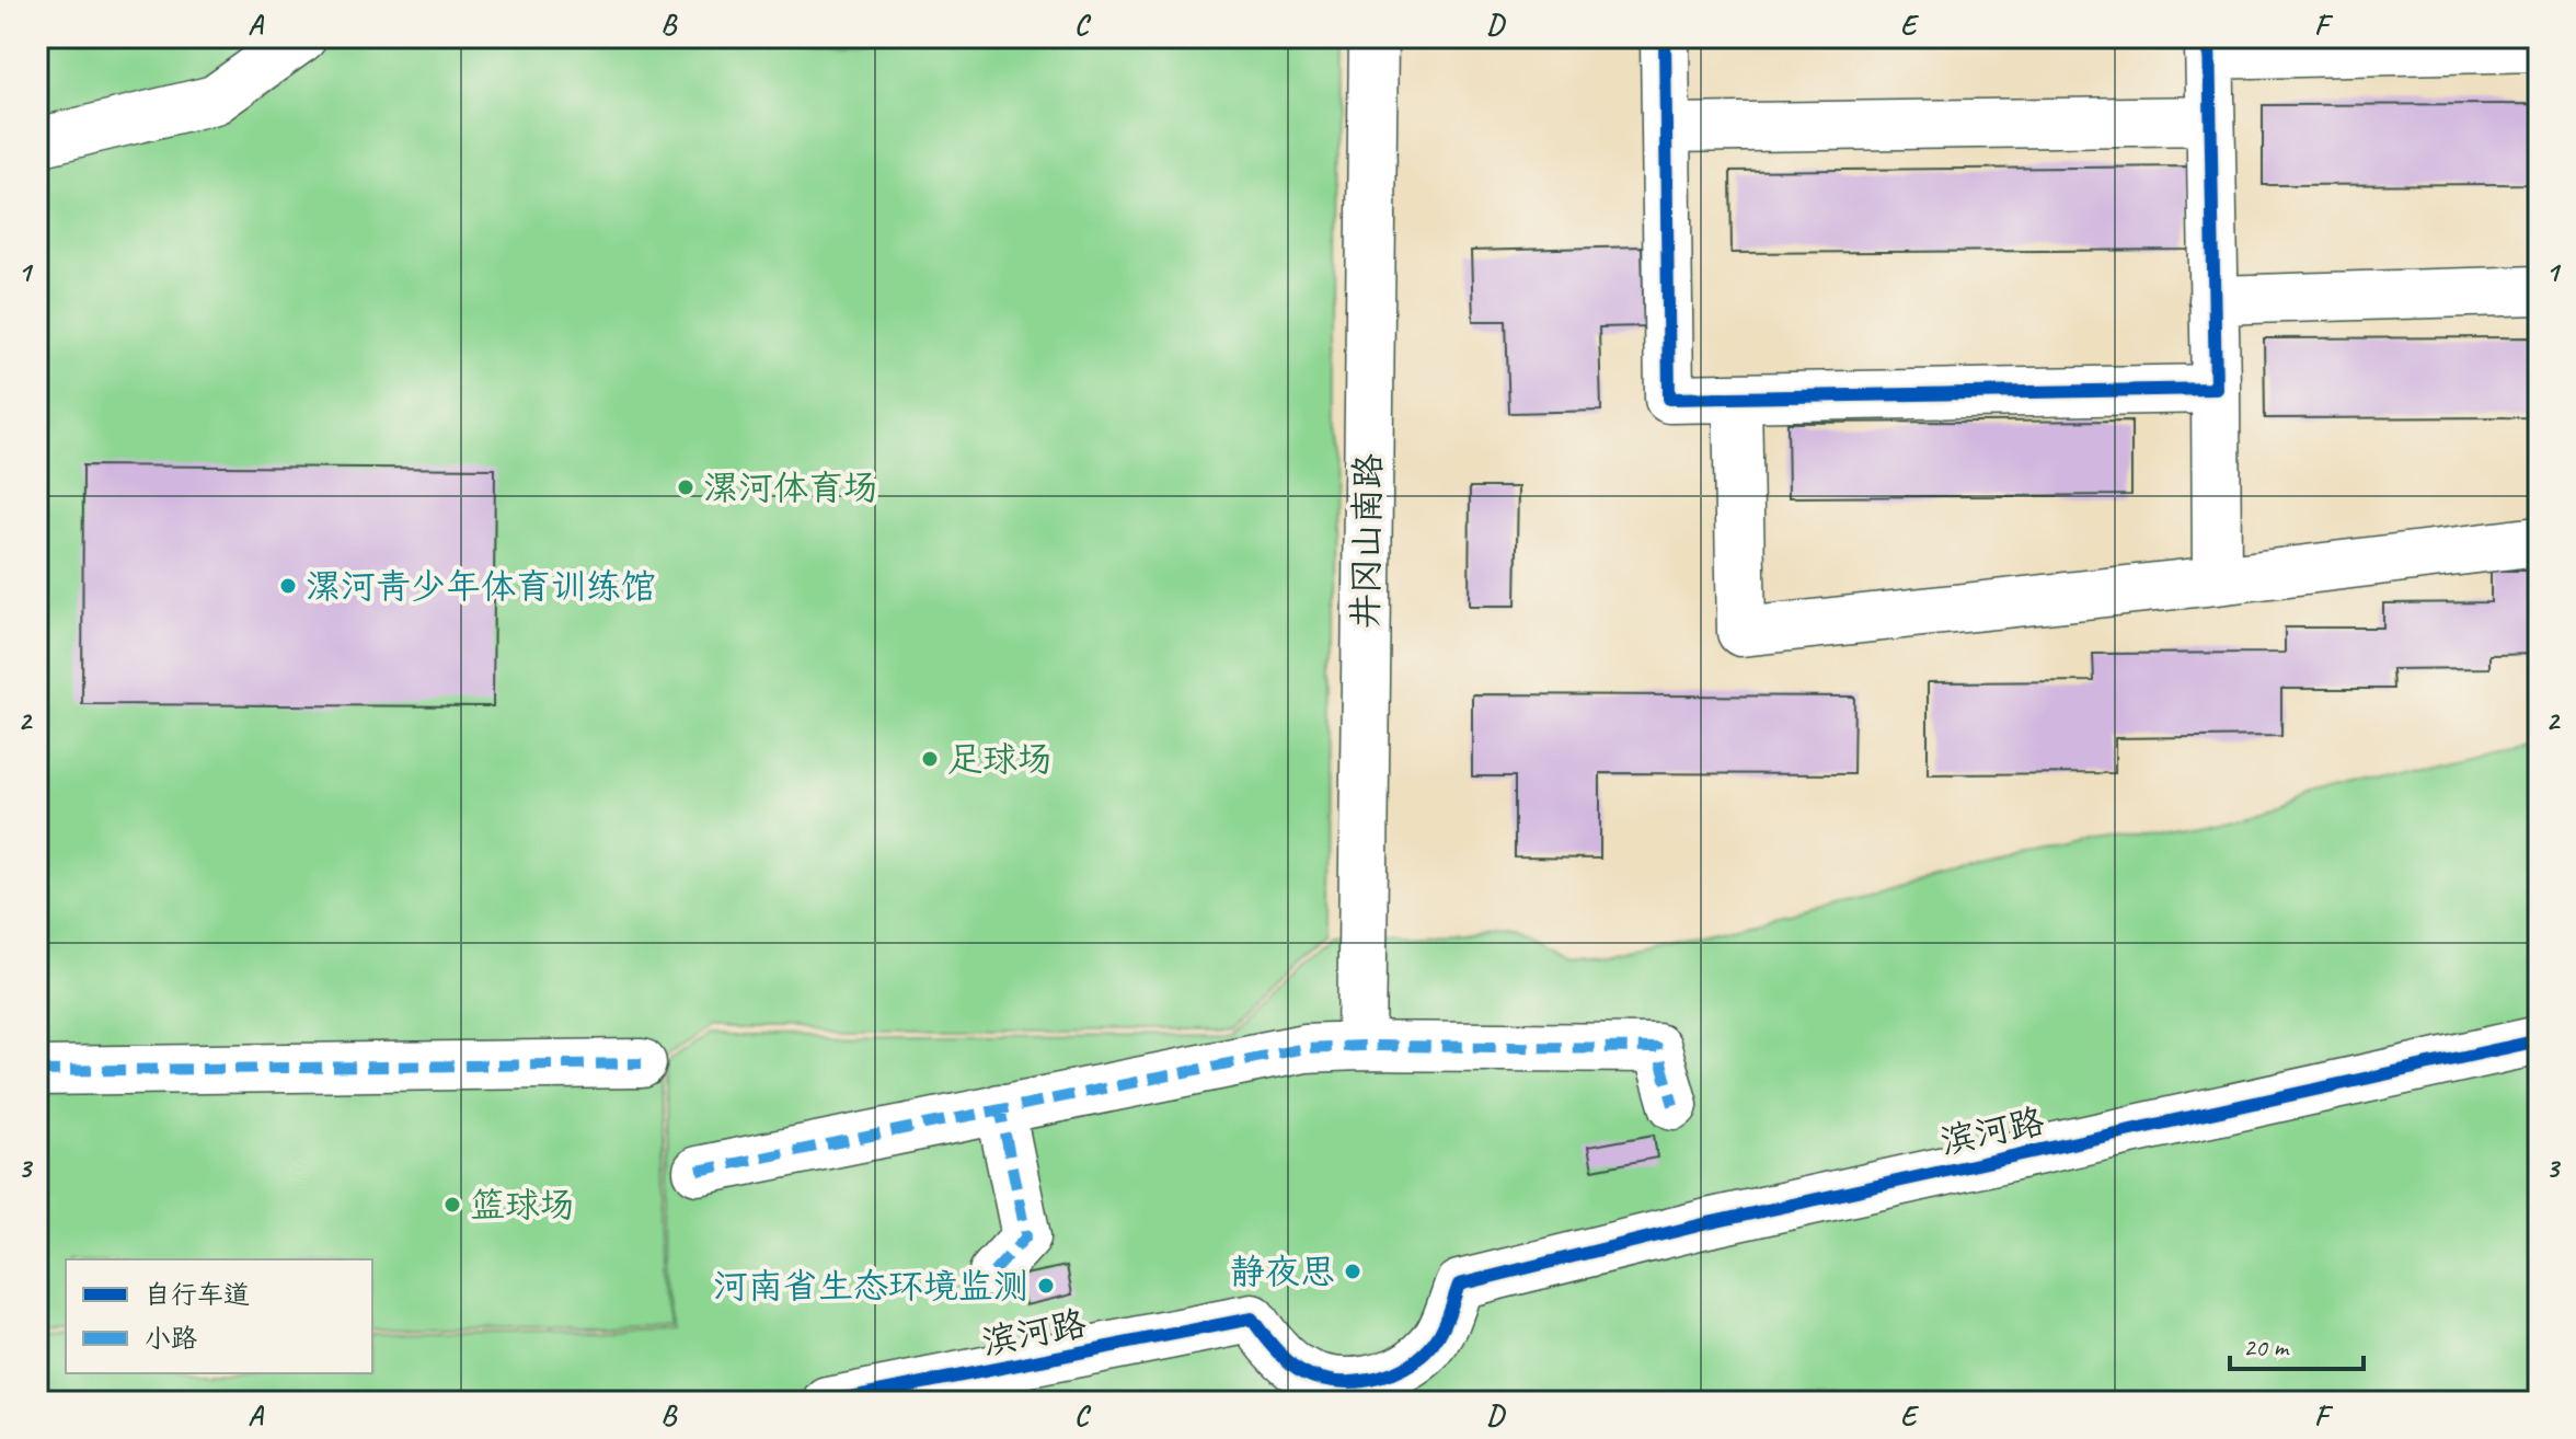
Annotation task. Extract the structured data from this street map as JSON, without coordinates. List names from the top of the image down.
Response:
{
  "streets": {
    "street": ["井冈山南路", "滨河路"]
  },
  "places": [
    "漯河体育场",
    "漯河青少年体育训练馆",
    "足球场",
    "篮球场",
    "静夜思",
    "河南省生态环境监测"
  ],
  "legend": ["自行车道", "小路"],
  "scale_bar": "20 m",
  "grid": {
    "columns": [
      "A",
      "B",
      "C",
      "D",
      "E",
      "F"
    ],
    "rows": ["1", "2", "3"]
  }
}
